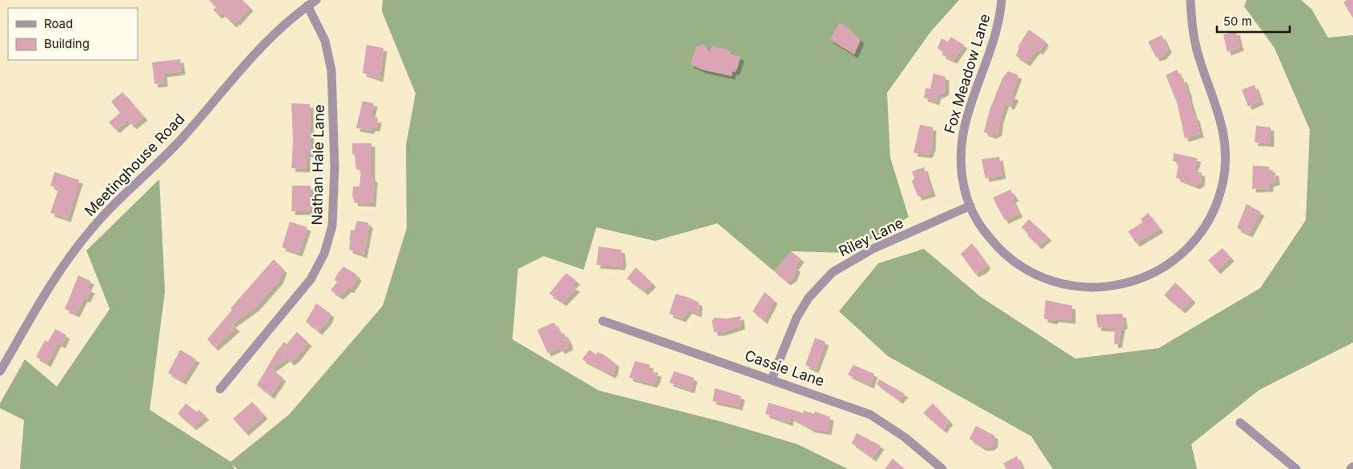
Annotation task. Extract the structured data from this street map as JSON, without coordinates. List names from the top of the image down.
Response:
{
  "streets": {
    "street": [
      "Fox Meadow Lane",
      "Meetinghouse Road",
      "Nathan Hale Lane",
      "Riley Lane",
      "Cassie Lane"
    ]
  },
  "crossings": [
    ["Fox Meadow Lane", "Riley Lane"],
    ["Meetinghouse Road", "Nathan Hale Lane"],
    ["Riley Lane", "Cassie Lane"]
  ],
  "legend": ["Road", "Building"],
  "scale_bar": "50 m"
}
